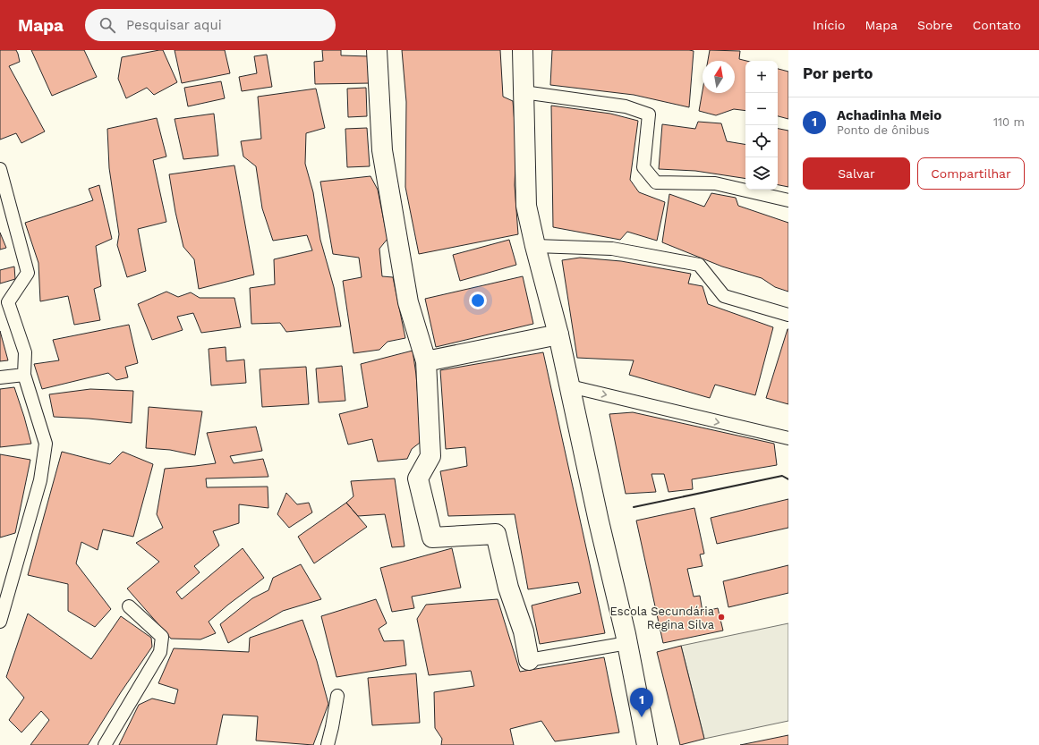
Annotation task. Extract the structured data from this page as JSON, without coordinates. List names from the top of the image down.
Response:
{
  "places": ["Escola Secundária Regina Silva"],
  "north": "top",
  "page": {
    "header": "Mapa",
    "search": "Pesquisar aqui",
    "nav": [
      "Início",
      "Mapa",
      "Sobre",
      "Contato"
    ],
    "heading": "Por perto",
    "map_buttons": ["+", "−"],
    "list": [
      {
        "mark": "1",
        "name": "Achadinha Meio",
        "note": "Ponto de ônibus",
        "value": "110 m"
      }
    ],
    "buttons": ["Salvar", "Compartilhar"],
    "pins": "1"
  }
}
